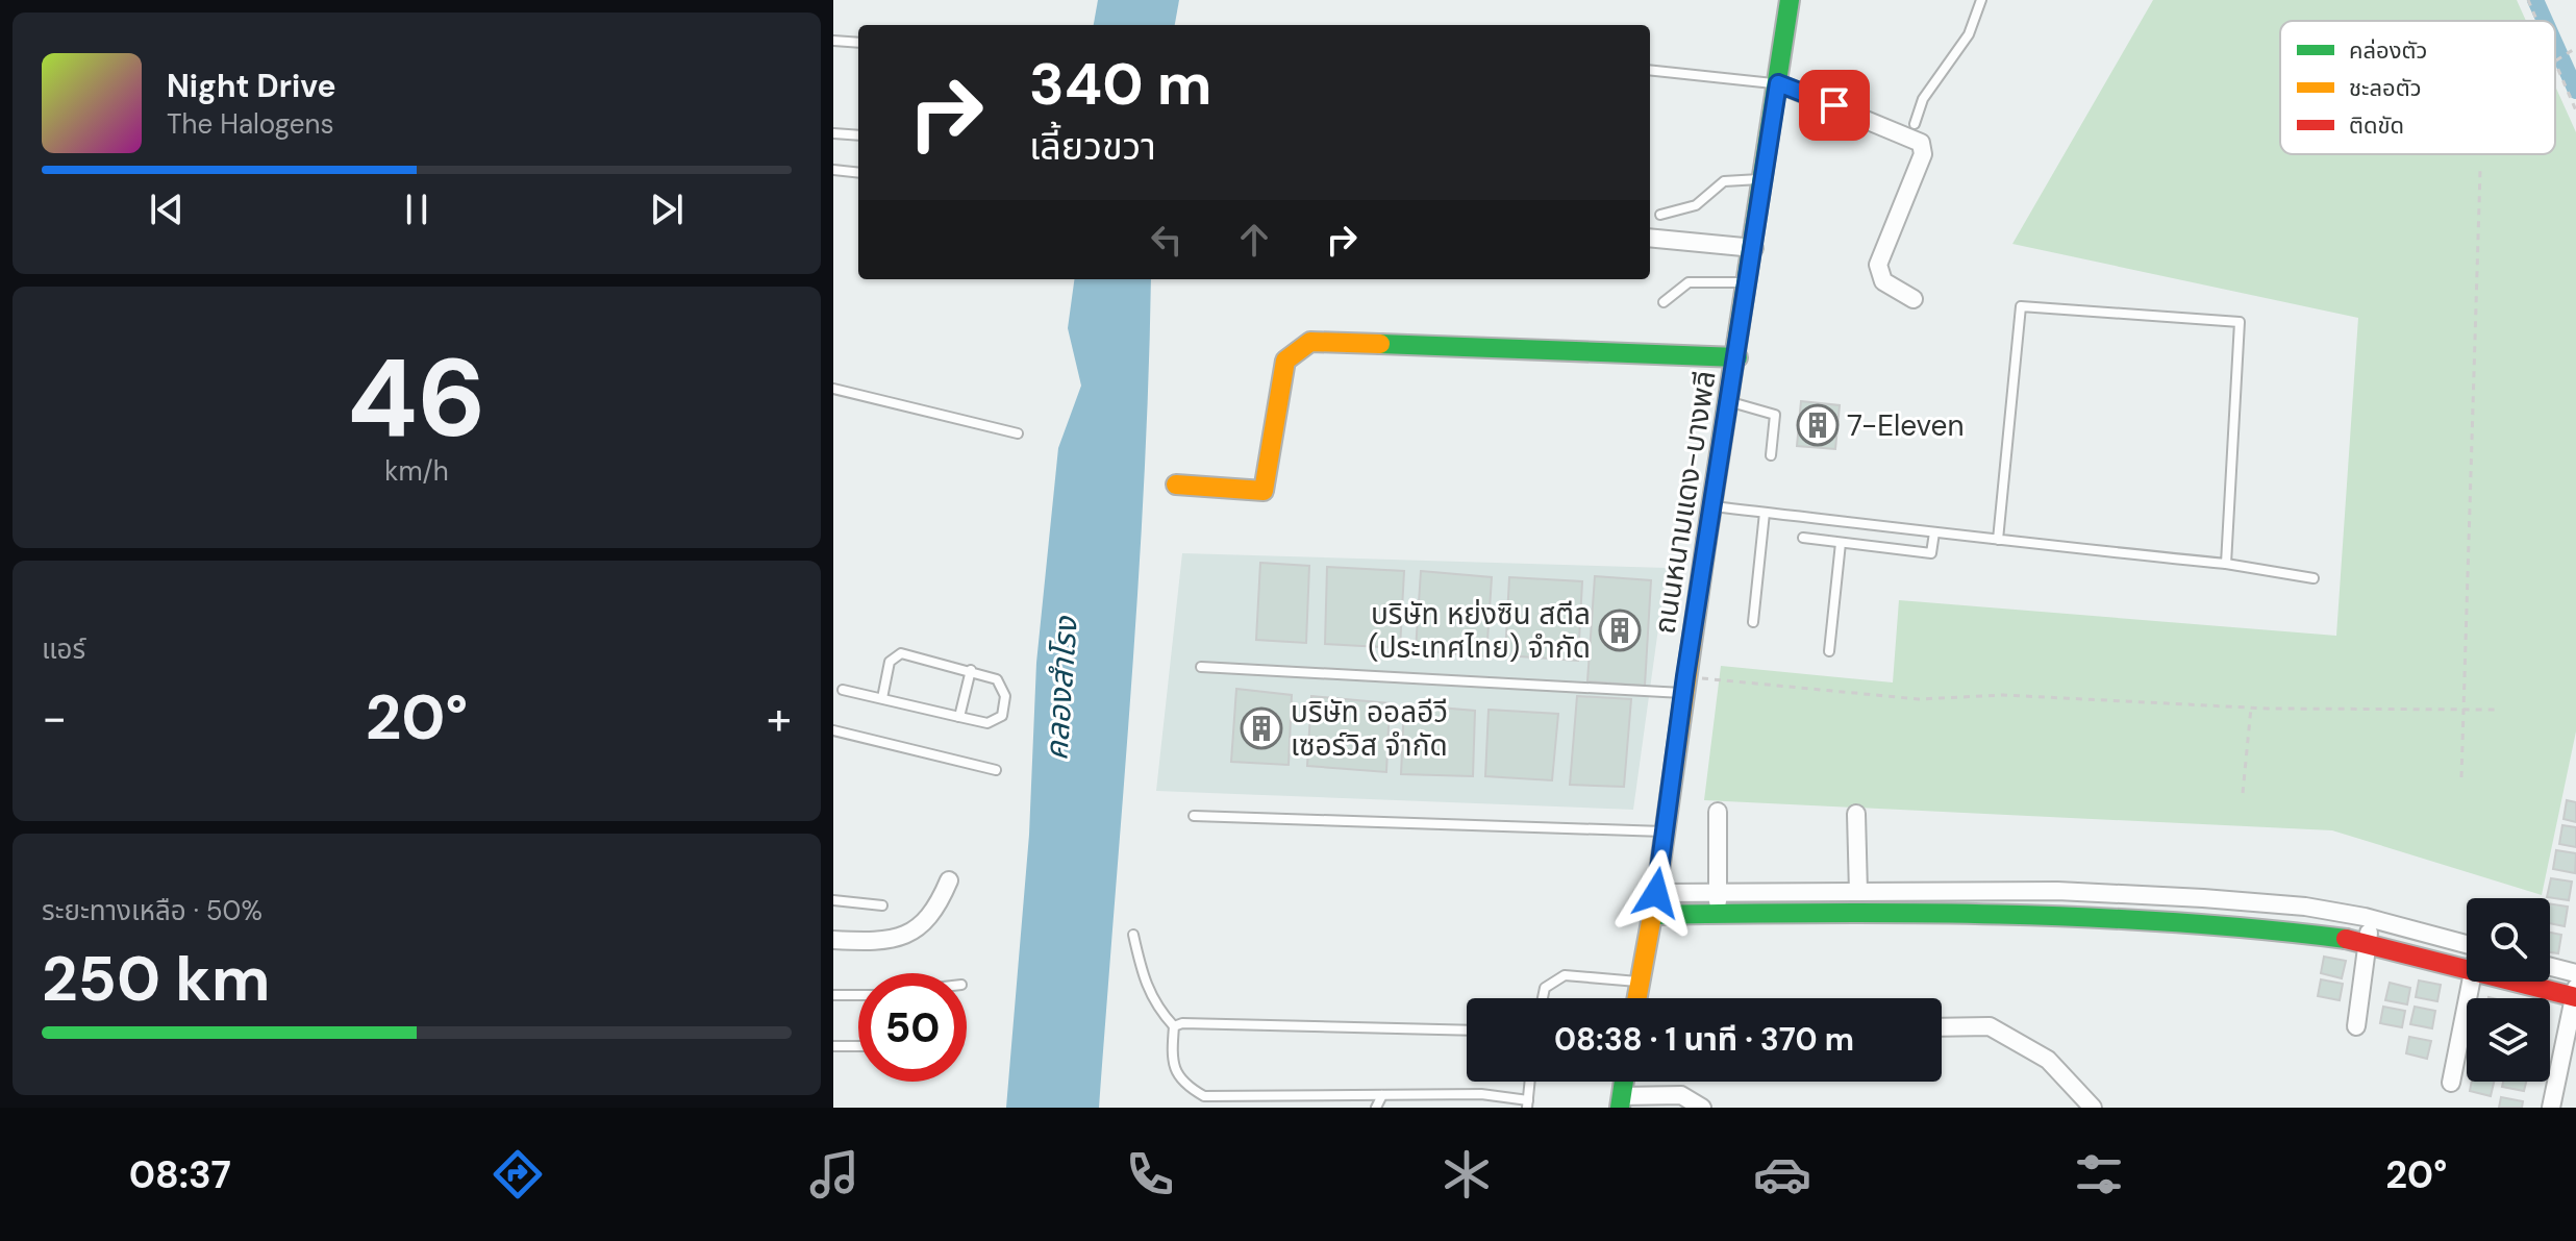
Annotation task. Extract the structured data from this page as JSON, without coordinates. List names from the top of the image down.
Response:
{
  "streets": {
    "street": ["ถนนหนามแดง-บางพลี"]
  },
  "water": ["คลองสำโรง"],
  "places": {
    "building": ["7-Eleven", "บริษัท หย่งซิน สตีล (ประเทศไทย) จํากัด", "บริษัท ออลอีวี เซอร์วิส จำกัด"]
  },
  "legend": ["คล่องตัว", "ชะลอตัว", "ติดขัด"],
  "page": {
    "turn": ["340 m", "เลี้ยวขวา"],
    "song": ["Night Drive", "The Halogens"],
    "tile": [
      ["46", "km/h"],
      "แอร์",
      ["ระยะทางเหลือ · 50%", "250 km"]
    ],
    "heat": ["−", "20°", "+"],
    "limit": "50",
    "trip": "08:38 · 1 นาที · 370 m",
    "tabs": ["08:37", "20°"]
  }
}
